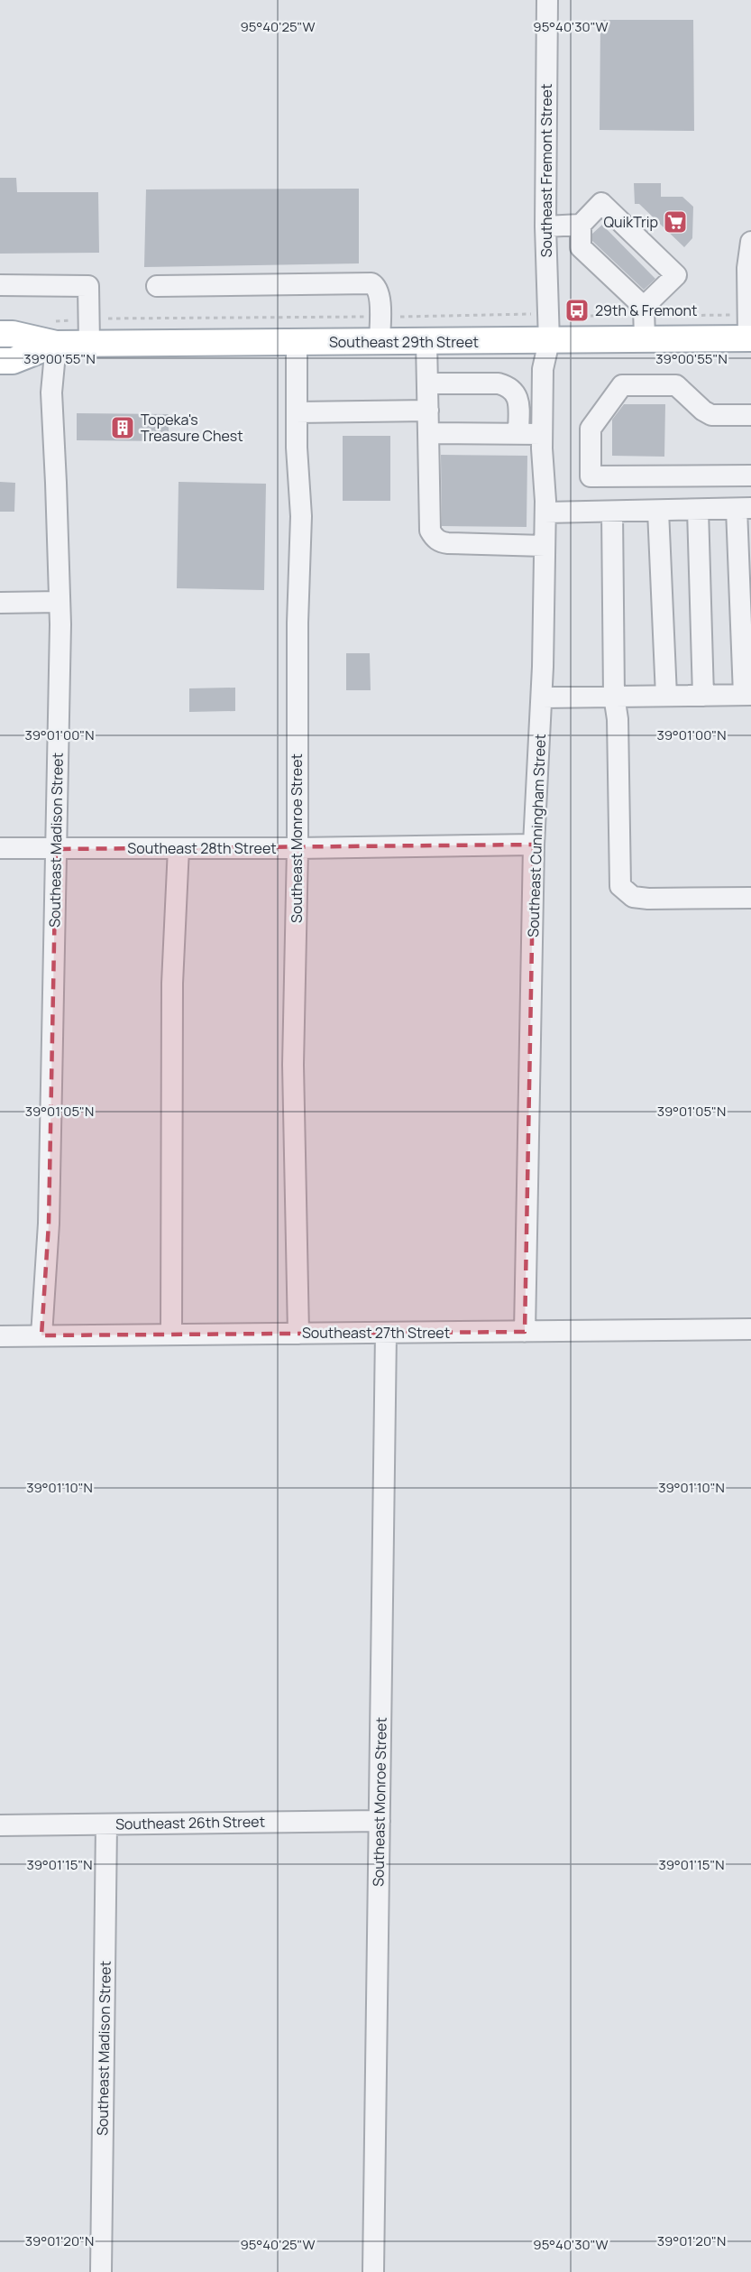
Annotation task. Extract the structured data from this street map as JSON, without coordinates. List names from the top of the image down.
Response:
{
  "streets": {
    "main road": ["Southeast 29th Street"],
    "street": [
      "Southeast Fremont Street",
      "Southeast Cunningham Street",
      "Southeast Monroe Street",
      "Southeast Madison Street",
      "Southeast 28th Street",
      "Southeast 27th Street",
      "Southeast 26th Street"
    ]
  },
  "crossings": [
    ["Southeast Fremont Street", "Southeast 29th Street"],
    ["Southeast Fremont Street", "Southeast Cunningham Street"],
    ["Southeast 29th Street", "Southeast Cunningham Street"],
    ["Southeast 29th Street", "Southeast Monroe Street"],
    ["Southeast 29th Street", "Southeast Madison Street"],
    ["Southeast Cunningham Street", "Southeast 28th Street"],
    ["Southeast Cunningham Street", "Southeast 27th Street"],
    ["Southeast Monroe Street", "Southeast 28th Street"],
    ["Southeast Monroe Street", "Southeast 27th Street"],
    ["Southeast Monroe Street", "Southeast 26th Street"],
    ["Southeast Madison Street", "Southeast 28th Street"],
    ["Southeast Madison Street", "Southeast 27th Street"],
    ["Southeast Madison Street", "Southeast 26th Street"]
  ],
  "places": {
    "supermarket": ["QuikTrip"],
    "bus stop": ["29th & Fremont"],
    "building": ["Topeka's Treasure Chest"]
  },
  "coordinates": [
    "95°40'25\"W",
    "95°40'30\"W",
    "39°00'55\"N",
    "39°01'00\"N",
    "39°01'05\"N",
    "39°01'10\"N",
    "39°01'15\"N",
    "39°01'20\"N"
  ]
}
